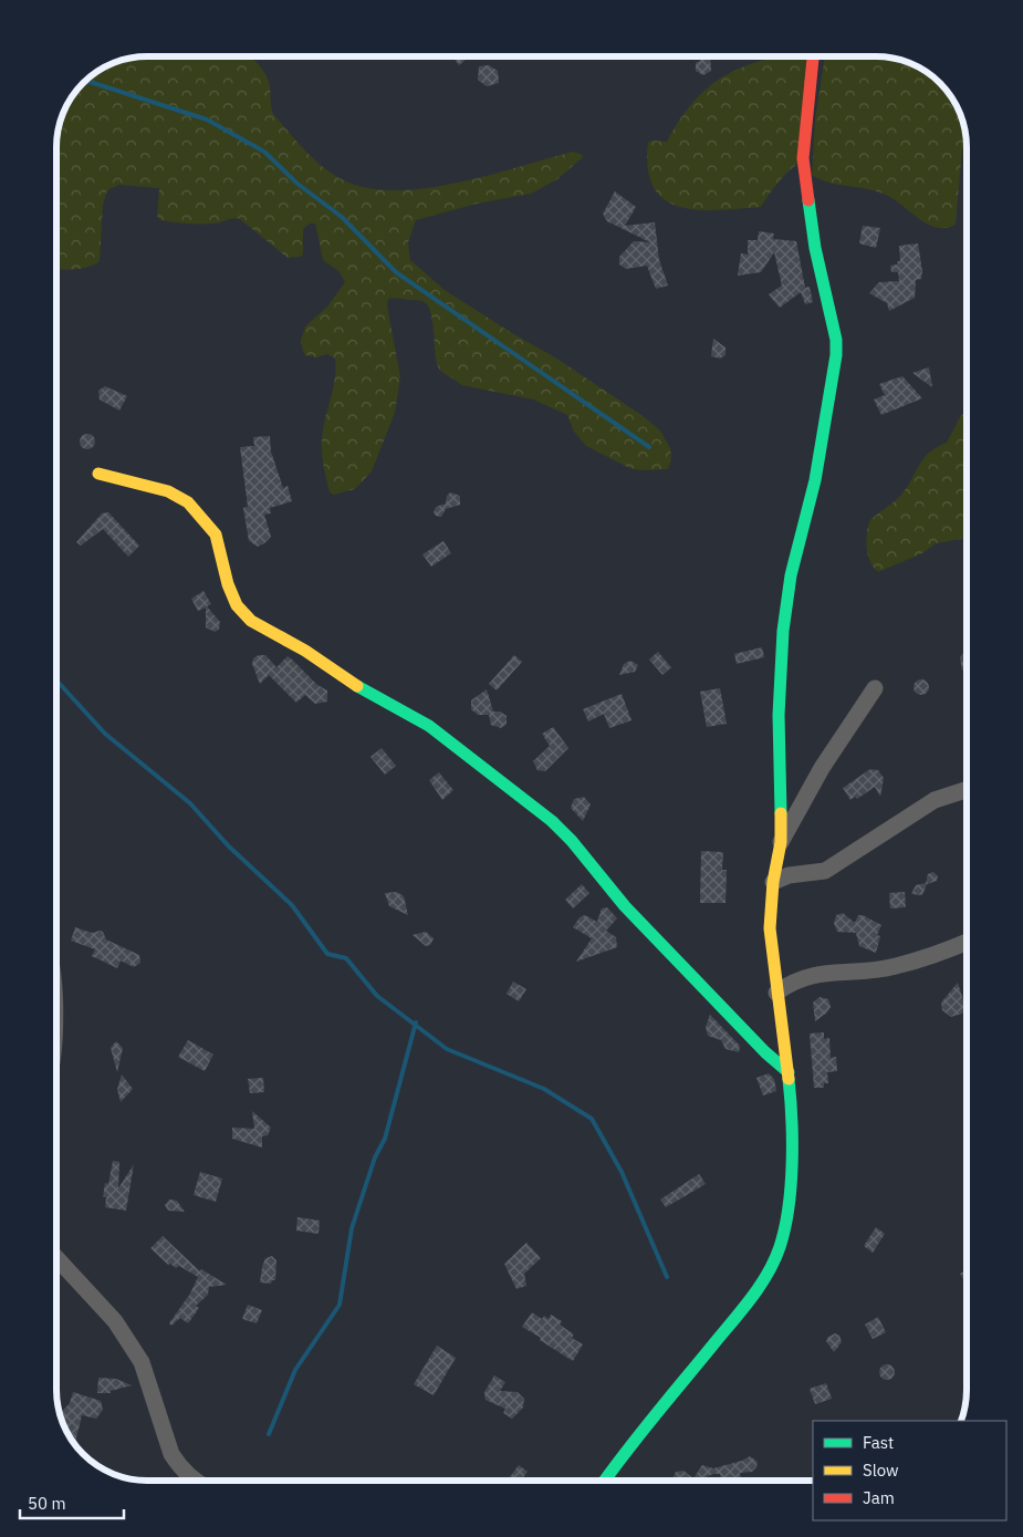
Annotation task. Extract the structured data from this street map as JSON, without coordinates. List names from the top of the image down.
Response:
{
  "legend": ["Fast", "Slow", "Jam"],
  "scale_bar": "50 m"
}
